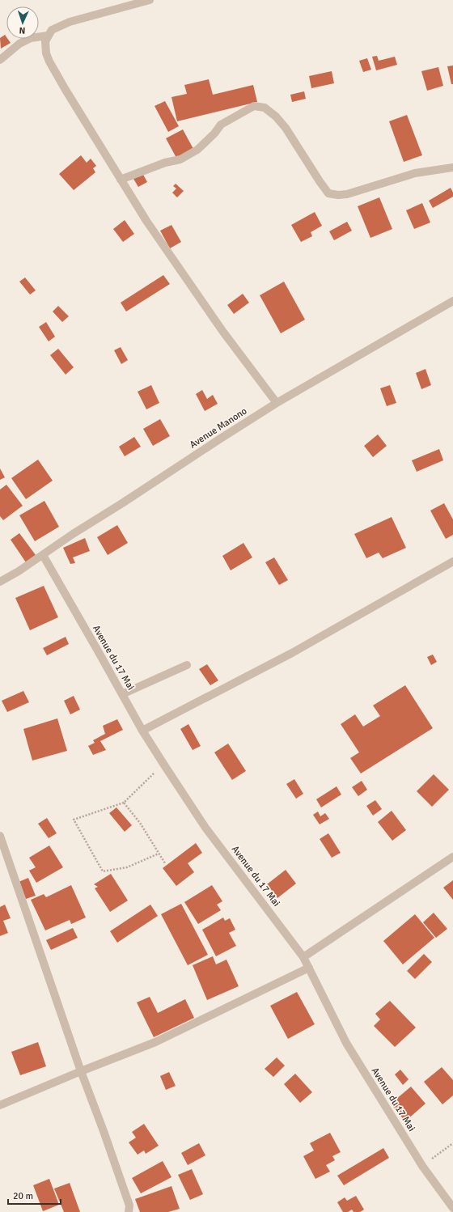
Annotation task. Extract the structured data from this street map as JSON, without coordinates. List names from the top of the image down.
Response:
{
  "streets": {
    "street": ["Avenue Manono", "Avenue du 17 Mai"]
  },
  "crossings": [
    ["Avenue Manono", "Avenue du 17 Mai"]
  ],
  "scale_bar": "20 m",
  "north": "bottom"
}
